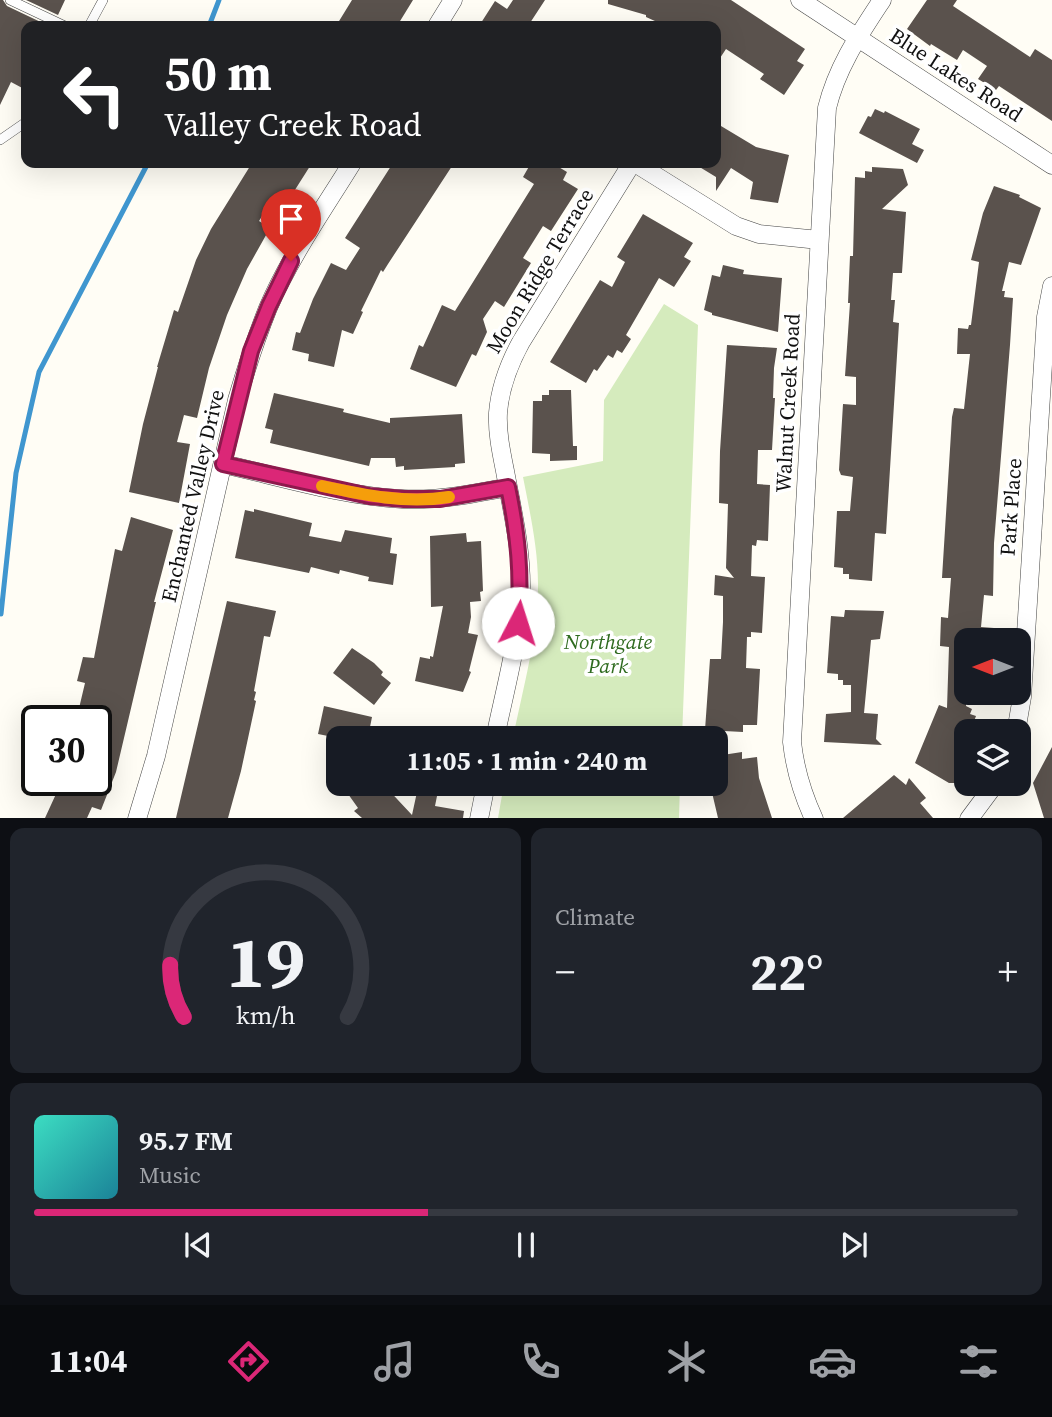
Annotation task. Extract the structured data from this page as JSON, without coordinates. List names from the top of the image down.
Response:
{
  "streets": {
    "street": [
      "Blue Lakes Road",
      "Moon Ridge Terrace",
      "Walnut Creek Road",
      "Enchanted Valley Drive",
      "Park Place"
    ]
  },
  "crossings": [
    ["Blue Lakes Road", "Walnut Creek Road"],
    ["Moon Ridge Terrace", "Walnut Creek Road"]
  ],
  "parks": ["Northgate Park"],
  "north": "left",
  "page": {
    "turn": ["50 m", "Valley Creek Road"],
    "limit": "30",
    "trip": "11:05 · 1 min · 240 m",
    "tile": "Climate",
    "heat": ["−", "22°", "+"],
    "song": ["95.7 FM", "Music"],
    "tabs": "11:04",
    "gauge": ["19", "km/h"]
  }
}
